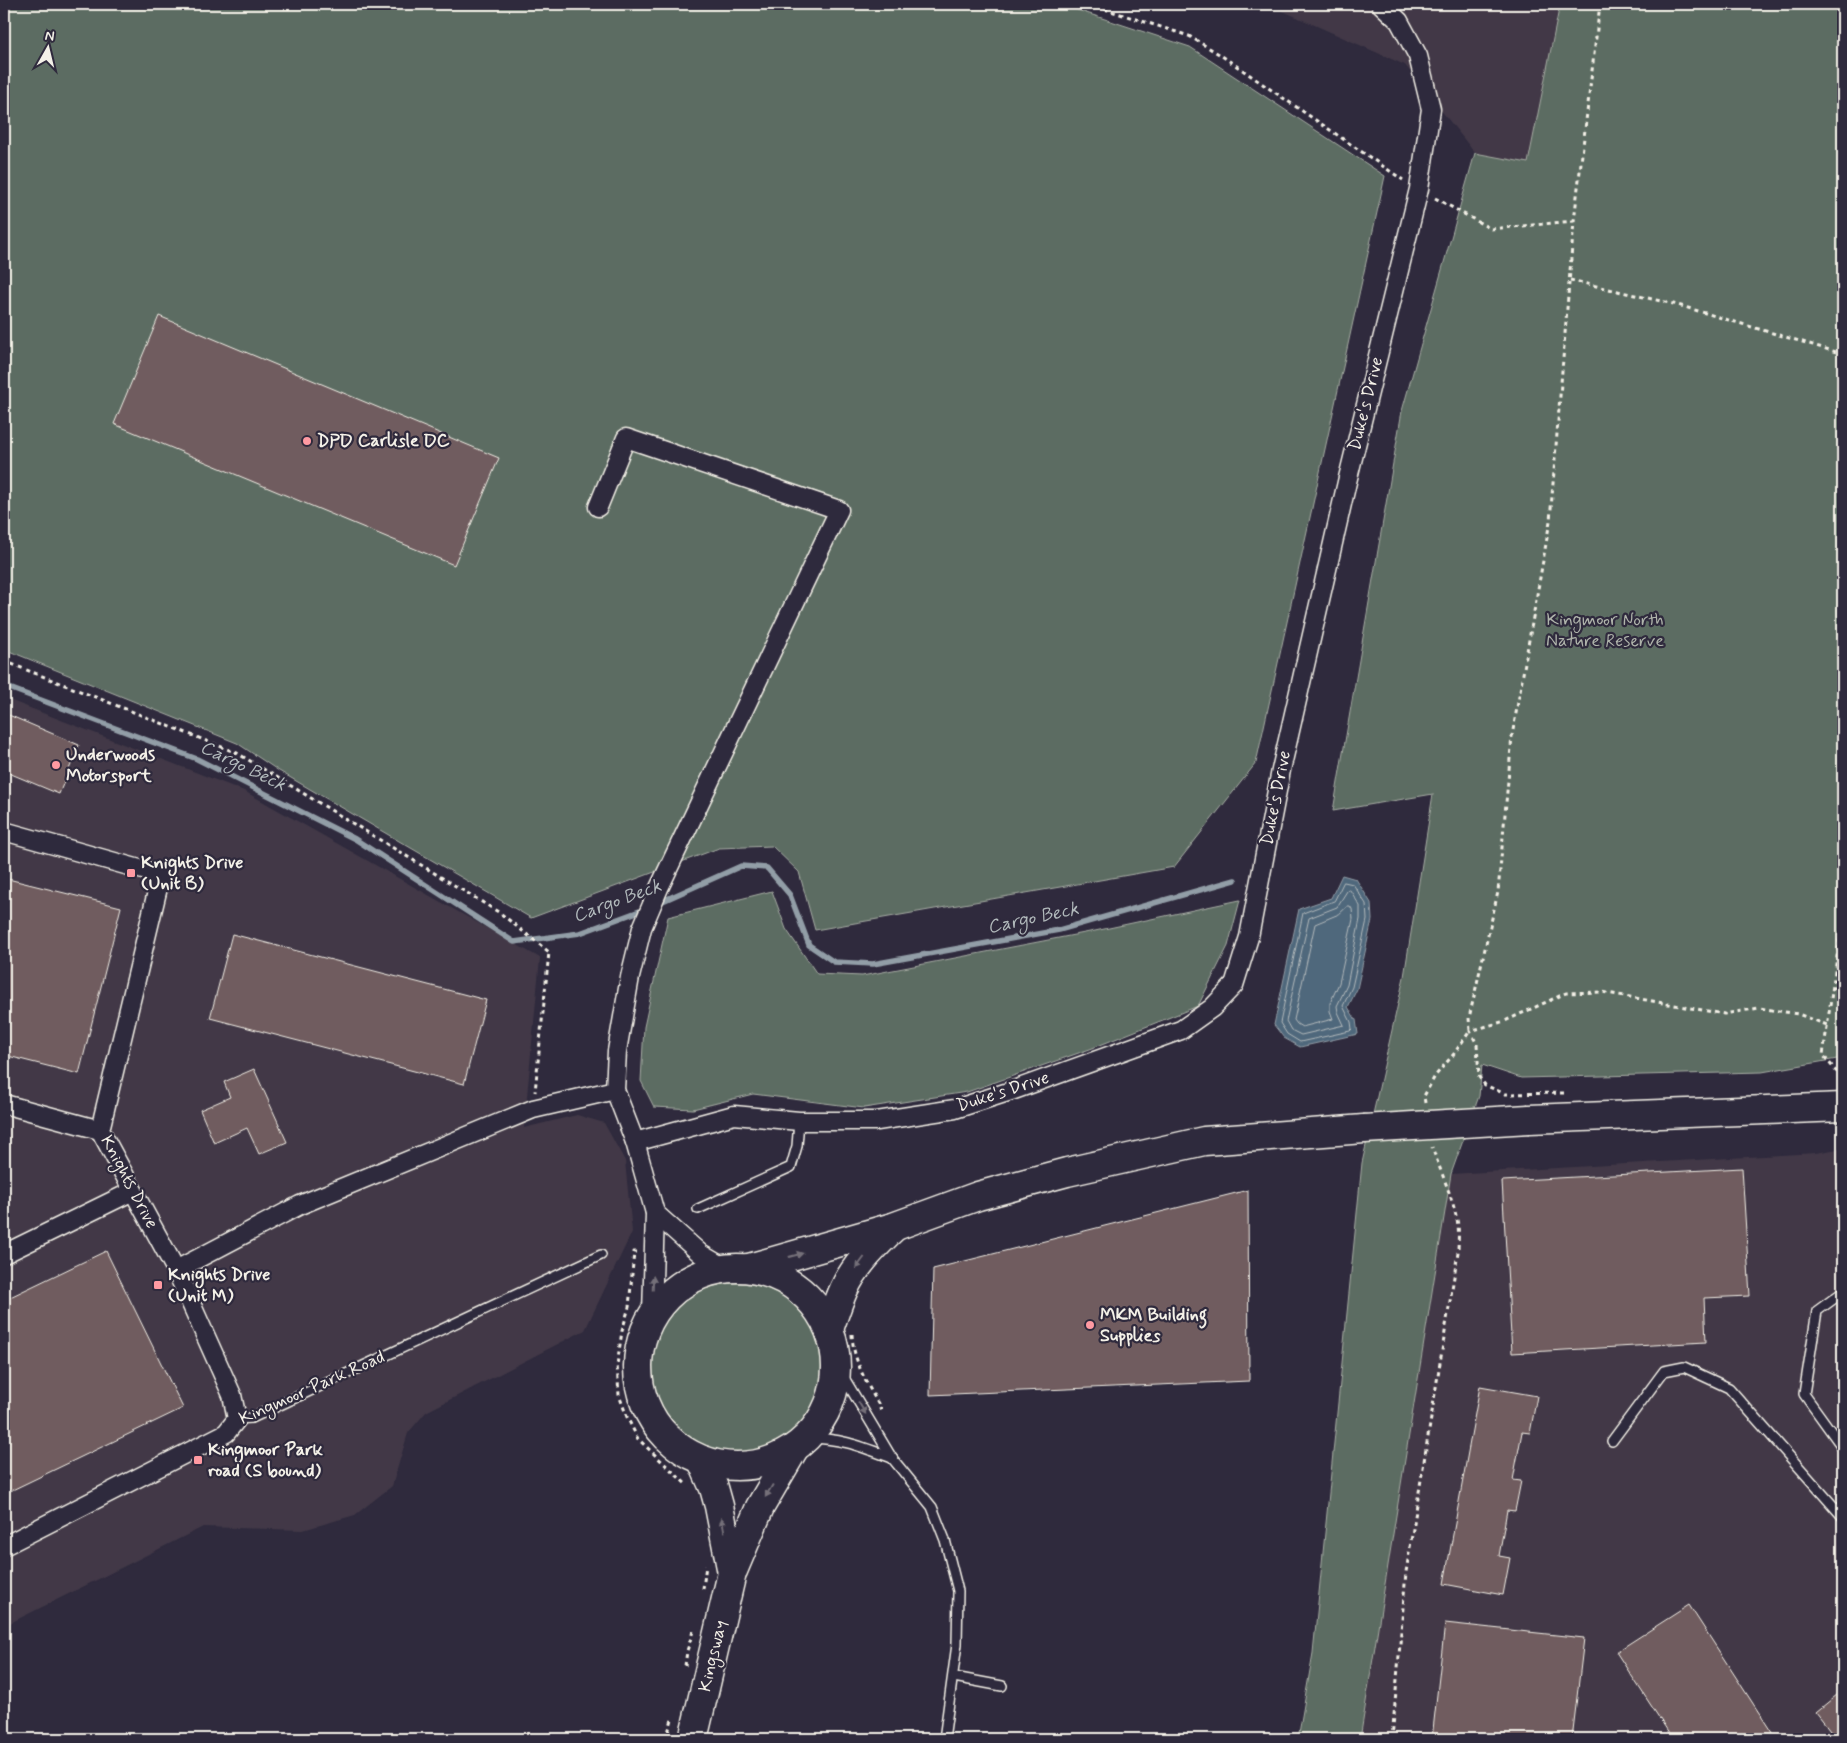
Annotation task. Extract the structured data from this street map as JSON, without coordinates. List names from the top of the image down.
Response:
{
  "streets": {
    "highway": ["Kingsway"],
    "street": ["Duke's Drive", "Knights Drive", "Kingmoor Park Road"]
  },
  "crossings": [
    ["Knights Drive", "Kingmoor Park Road"]
  ],
  "water": ["Cargo Beck"],
  "parks": ["Kingmoor North Nature Reserve"],
  "places": {
    "other": ["DPD Carlisle DC", "Underwoods Motorsport", "MKM Building Supplies"],
    "transit": ["Knights Drive (Unit B)", "Knights Drive (Unit M)", "Kingmoor Park road (S bound)"]
  },
  "north": "top"
}
